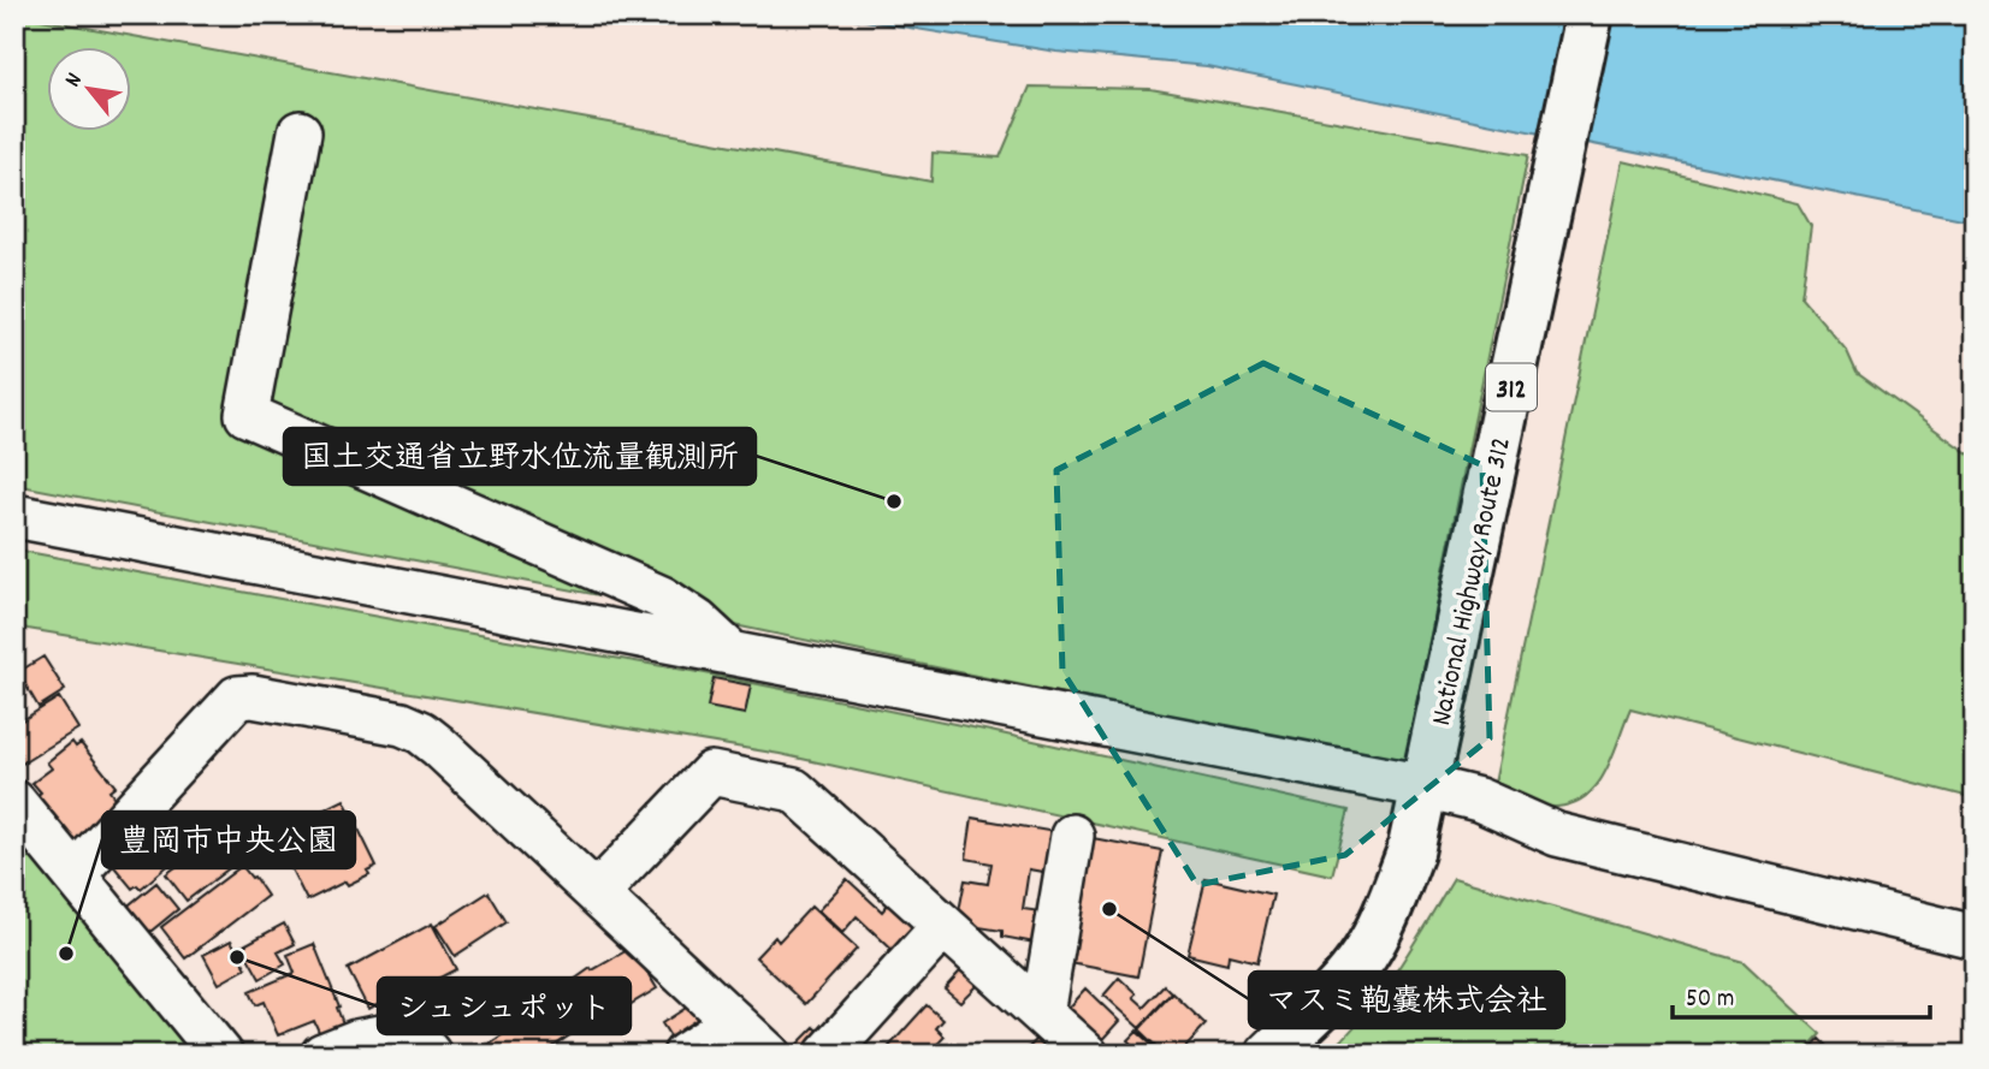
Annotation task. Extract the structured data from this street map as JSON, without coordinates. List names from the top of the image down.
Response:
{
  "streets": {
    "highway": ["312", "National Highway Route 312"]
  },
  "places": [
    "国土交通省立野水位流量観測所",
    "マスミ鞄嚢株式会社",
    "豊岡市中央公園",
    "シュシュポット"
  ],
  "scale_bar": "50 m",
  "north": "top left"
}
